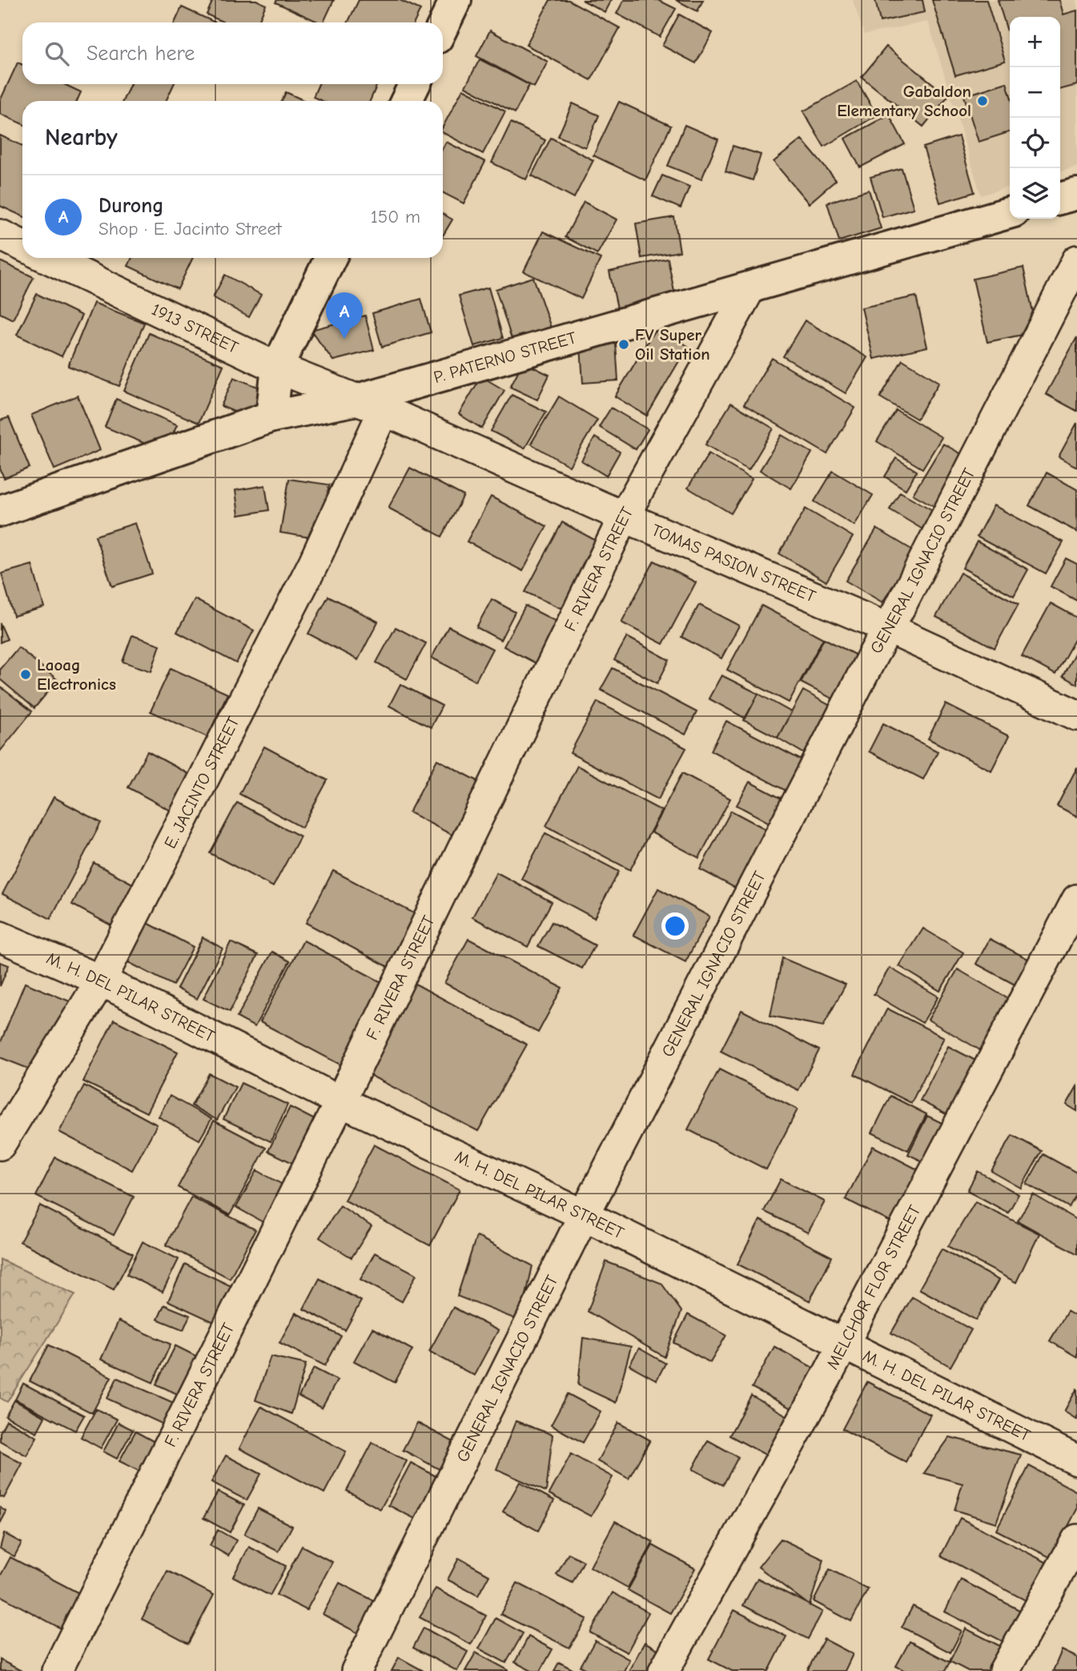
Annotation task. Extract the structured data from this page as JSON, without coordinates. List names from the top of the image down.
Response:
{
  "streets": {
    "main road": ["P. PATERNO STREET"],
    "street": [
      "1913 STREET",
      "GENERAL IGNACIO STREET",
      "TOMAS PASION STREET",
      "F. RIVERA STREET",
      "E. JACINTO STREET",
      "M. H. DEL PILAR STREET",
      "MELCHOR FLOR STREET"
    ]
  },
  "crossings": [
    ["1913 STREET", "P. PATERNO STREET"],
    ["1913 STREET", "TOMAS PASION STREET"],
    ["1913 STREET", "E. JACINTO STREET"],
    ["P. PATERNO STREET", "TOMAS PASION STREET"],
    ["P. PATERNO STREET", "F. RIVERA STREET"],
    ["P. PATERNO STREET", "E. JACINTO STREET"],
    ["GENERAL IGNACIO STREET", "TOMAS PASION STREET"],
    ["GENERAL IGNACIO STREET", "M. H. DEL PILAR STREET"],
    ["TOMAS PASION STREET", "F. RIVERA STREET"],
    ["TOMAS PASION STREET", "E. JACINTO STREET"],
    ["F. RIVERA STREET", "M. H. DEL PILAR STREET"],
    ["E. JACINTO STREET", "M. H. DEL PILAR STREET"],
    ["M. H. DEL PILAR STREET", "MELCHOR FLOR STREET"]
  ],
  "places": ["Gabaldon Elementary School", "FV Super Oil Station", "Laoag Electronics"],
  "page": {
    "map_buttons": ["+", "−"],
    "search": "Search here",
    "heading": "Nearby",
    "list": [
      {
        "mark": "A",
        "name": "Durong",
        "note": "Shop · E. Jacinto Street",
        "value": "150 m"
      }
    ],
    "pins": "A"
  }
}
